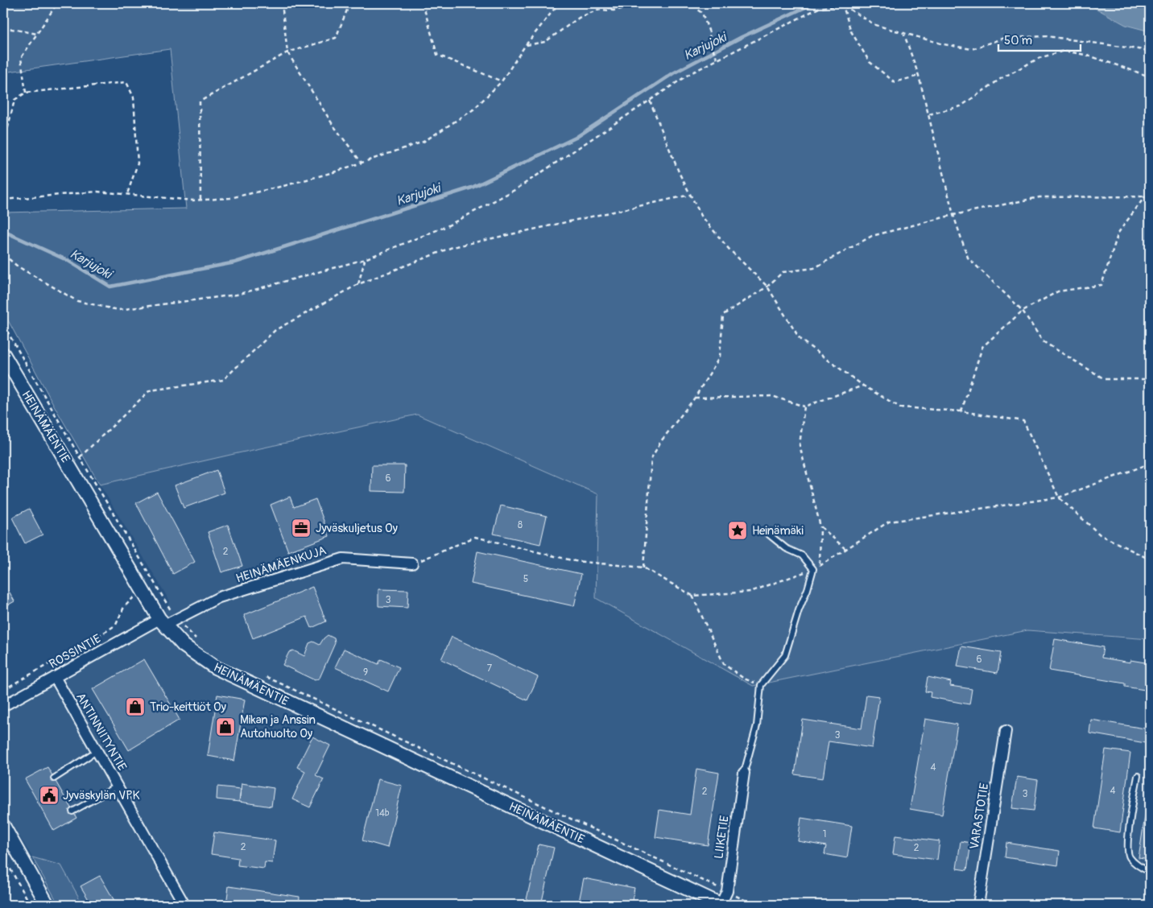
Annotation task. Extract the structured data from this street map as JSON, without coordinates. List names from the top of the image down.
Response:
{
  "streets": {
    "street": [
      "HEINÄMÄENTIE",
      "HEINÄMÄENKUJA",
      "ROSSINTIE",
      "ANTINNIITYNTIE",
      "VARASTOTIE",
      "LIIKETIE"
    ]
  },
  "crossings": [
    ["HEINÄMÄENTIE", "HEINÄMÄENKUJA"],
    ["HEINÄMÄENTIE", "ROSSINTIE"],
    ["HEINÄMÄENTIE", "LIIKETIE"],
    ["HEINÄMÄENKUJA", "ROSSINTIE"],
    ["ROSSINTIE", "ANTINNIITYNTIE"]
  ],
  "water": ["Karjujoki"],
  "places": {
    "office": ["Jyväskuljetus Oy"],
    "place": ["Heinämäki"],
    "shop": ["Trio-keittiöt Oy", "Mikan ja Anssin Autohuolto Oy"],
    "public building": ["Jyväskylän VPK"]
  },
  "house_numbers": [
    "6",
    "8",
    "2",
    "5",
    "3",
    "6",
    "7",
    "9",
    "3",
    "4",
    "4",
    "2",
    "3",
    "14b",
    "1",
    "2",
    "2"
  ],
  "scale_bar": "50 m"
}
